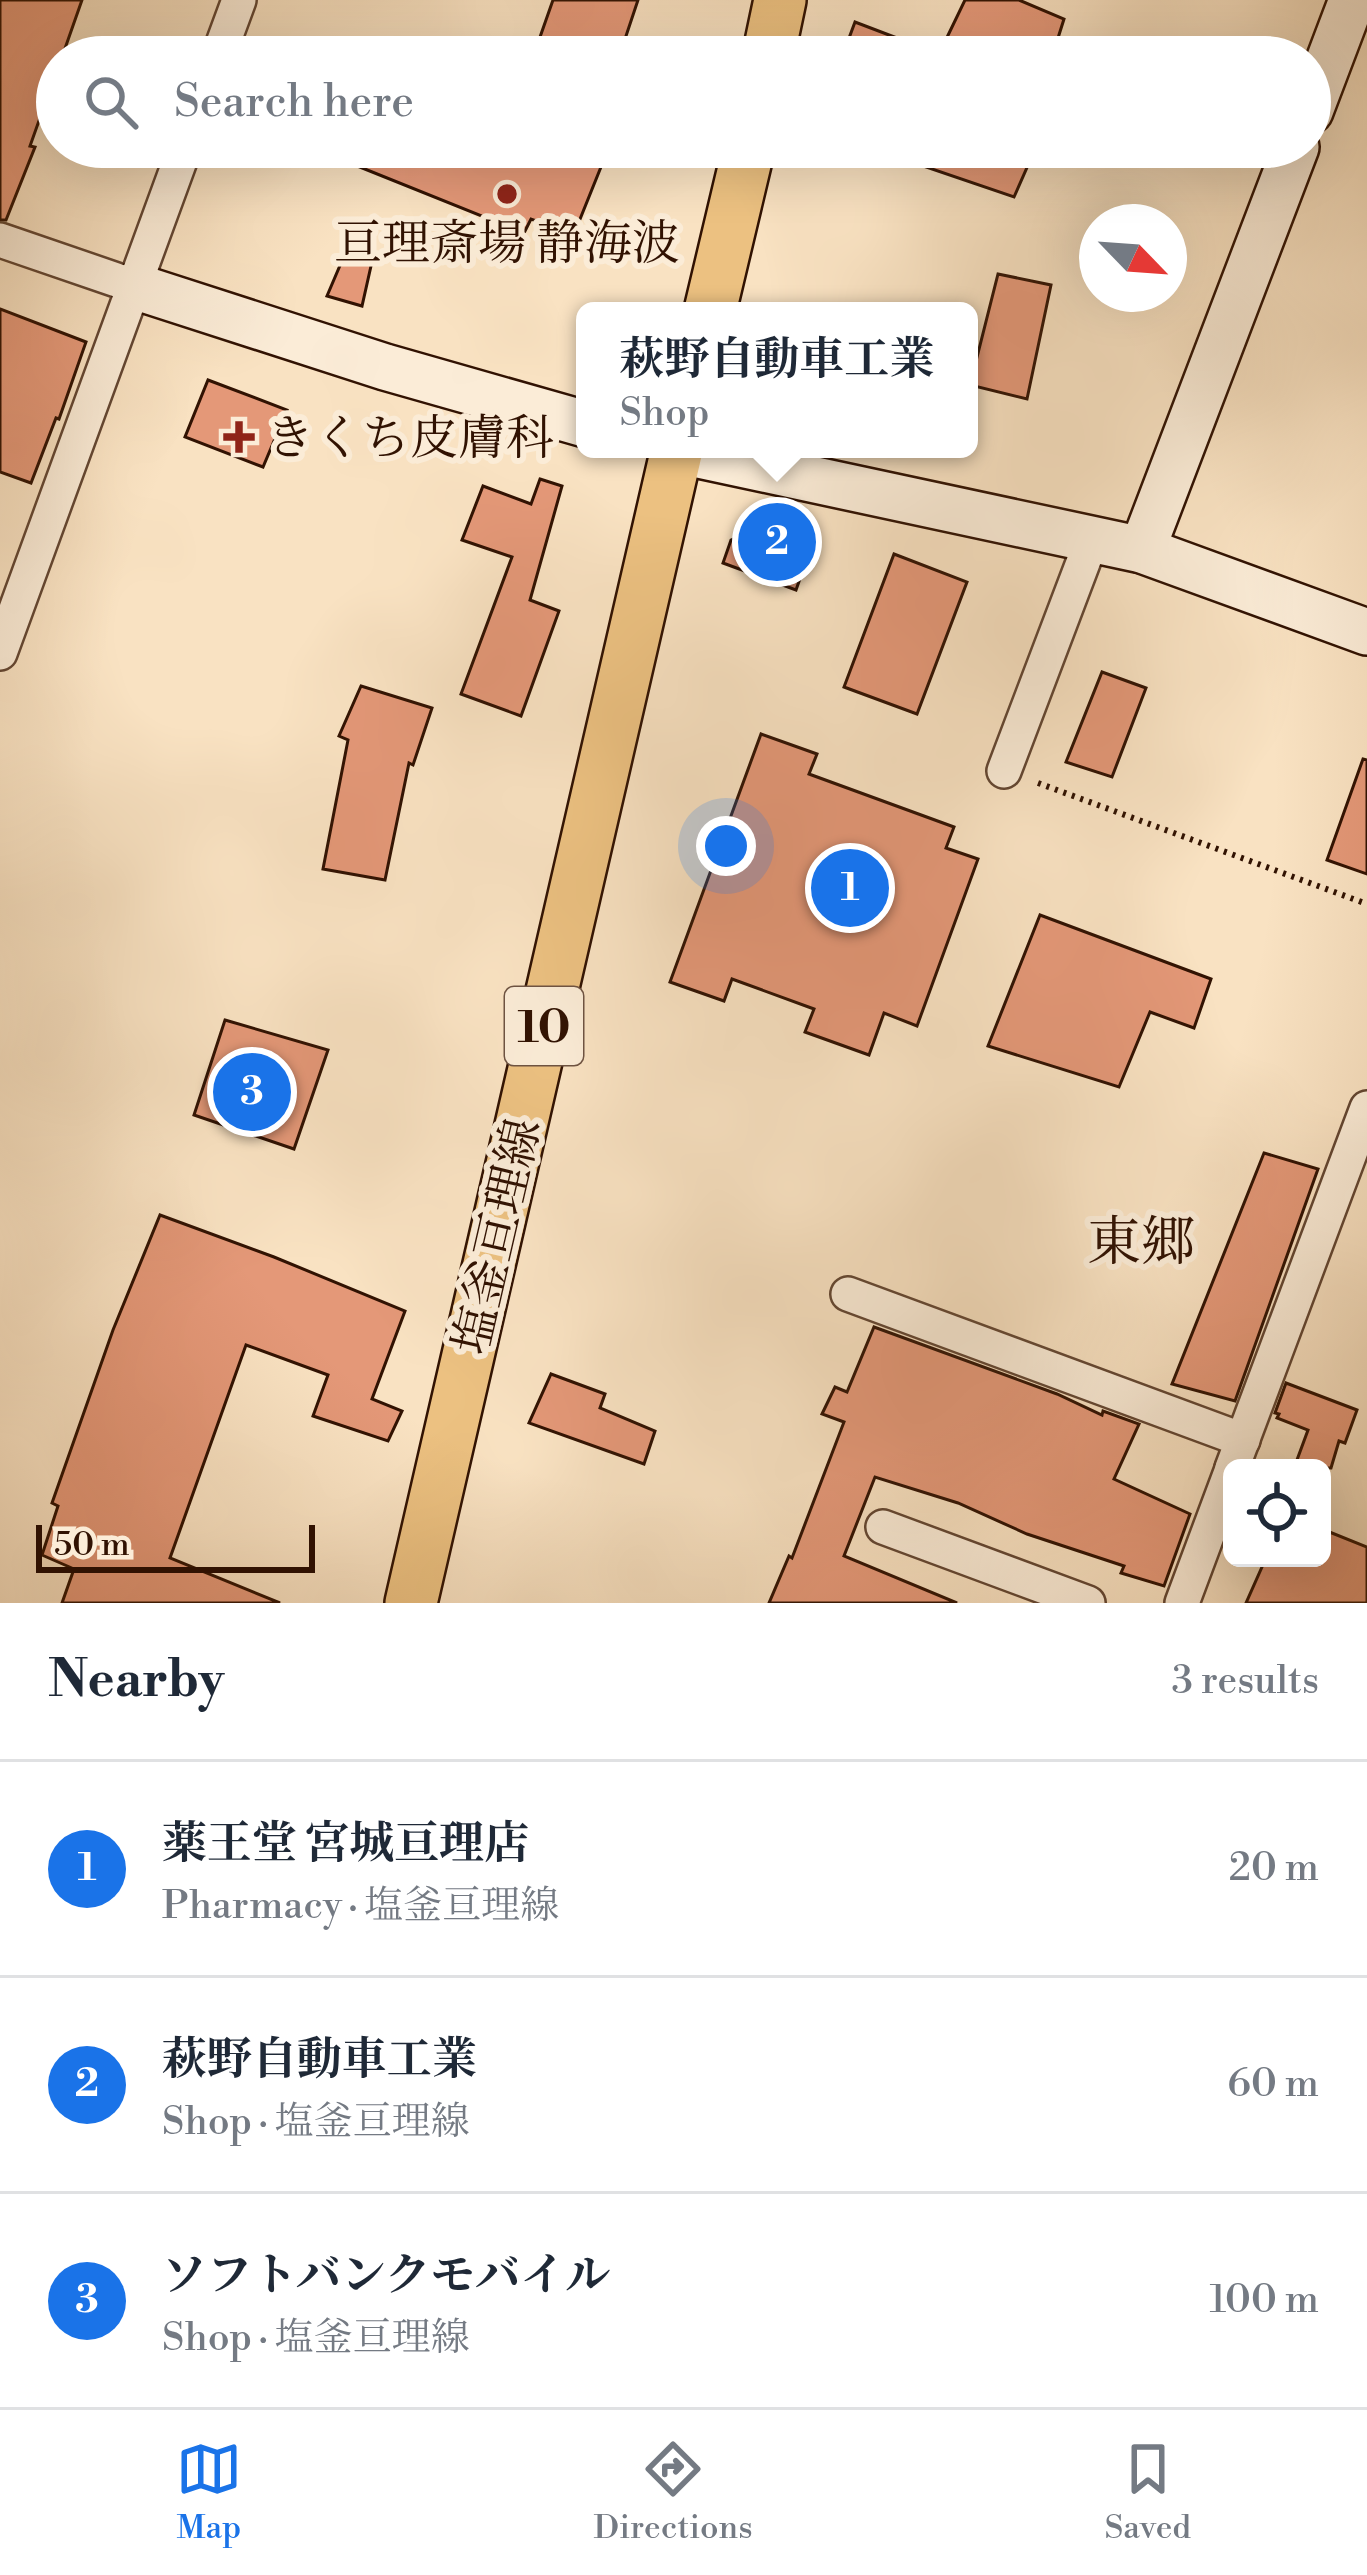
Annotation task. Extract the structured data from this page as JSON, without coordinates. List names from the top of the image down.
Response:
{
  "streets": {
    "main road": ["10", "塩釜亘理線"]
  },
  "districts": ["東郷"],
  "places": {
    "other": ["亘理斎場 静海波"],
    "health": ["きくち皮膚科"]
  },
  "scale_bar": "50 m",
  "north": "bottom right",
  "page": {
    "search": "Search here",
    "popup": ["萩野自動車工業", "Shop"],
    "pins": ["2", "1", "3"],
    "scale": "50 m",
    "heading": ["Nearby", "3 results"],
    "list": [
      {
        "mark": "1",
        "name": "薬王堂 宮城亘理店",
        "note": "Pharmacy · 塩釜亘理線",
        "value": "20 m"
      },
      {
        "mark": "2",
        "name": "萩野自動車工業",
        "note": "Shop · 塩釜亘理線",
        "value": "60 m"
      },
      {
        "mark": "3",
        "name": "ソフトバンクモバイル",
        "note": "Shop · 塩釜亘理線",
        "value": "100 m"
      }
    ],
    "nav": ["Map", "Directions", "Saved"]
  }
}
